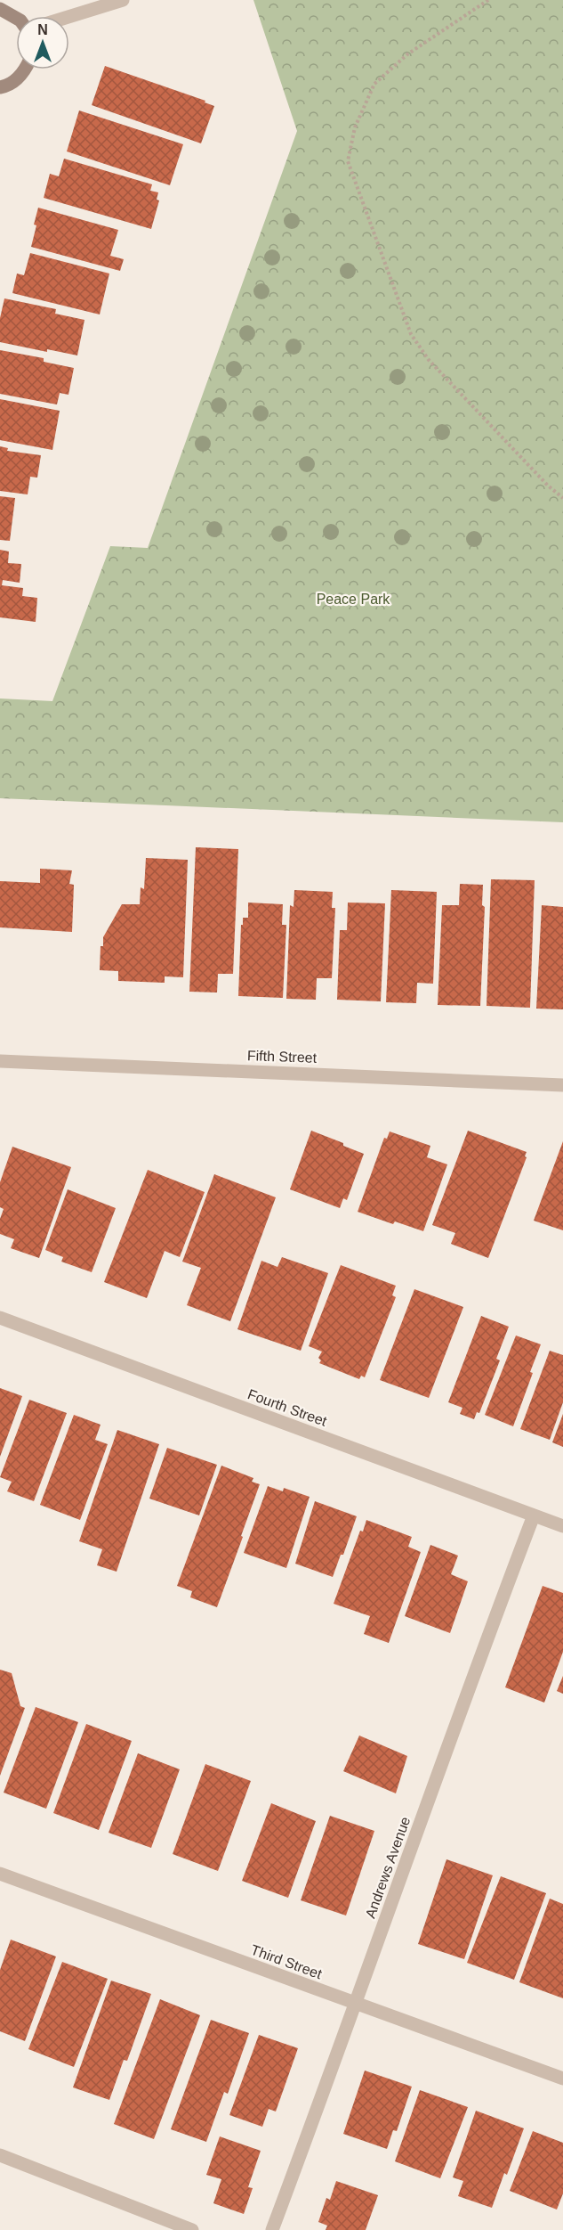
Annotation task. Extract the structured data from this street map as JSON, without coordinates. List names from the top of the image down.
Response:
{
  "streets": {
    "street": [
      "Fifth Street",
      "Fourth Street",
      "Andrews Avenue",
      "Third Street"
    ]
  },
  "crossings": [
    ["Fourth Street", "Andrews Avenue"],
    ["Andrews Avenue", "Third Street"]
  ],
  "parks": ["Peace Park"],
  "north": "top"
}
